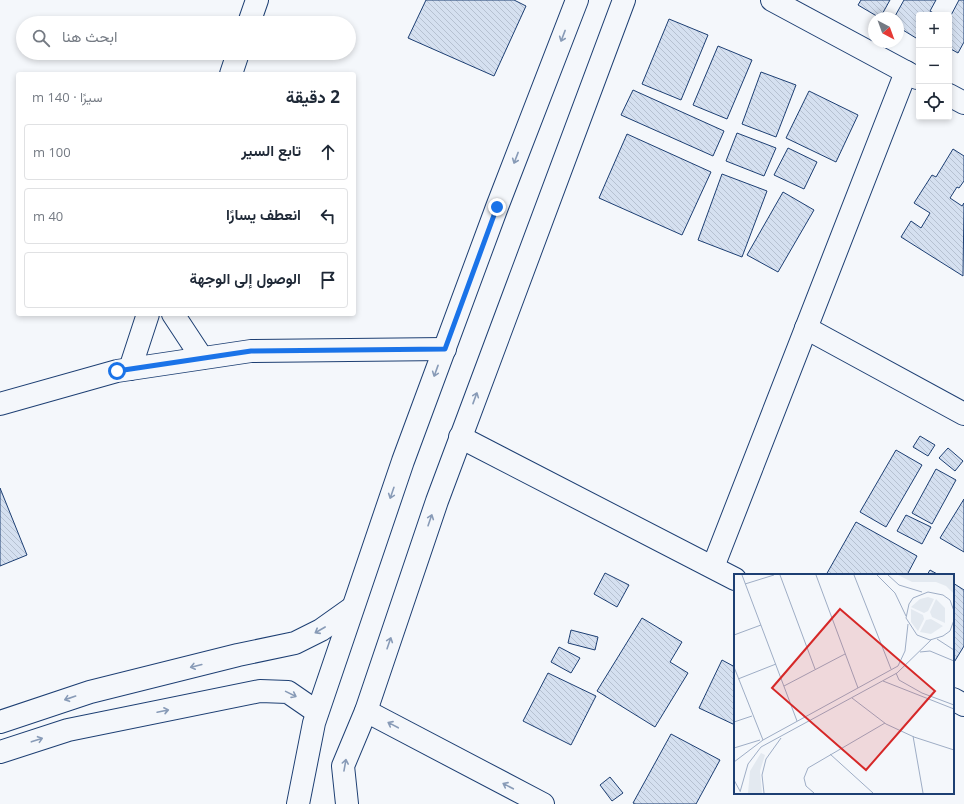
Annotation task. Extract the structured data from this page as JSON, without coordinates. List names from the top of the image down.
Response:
{
  "north": "bottom right",
  "page": {
    "map_buttons": ["+", "−"],
    "search": "ابحث هنا",
    "heading": ["2 دقيقة", "سيرًا · 140 m"],
    "list": [
      ["تابع السير", "100 m"],
      ["انعطف يسارًا", "40 m"],
      "الوصول إلى الوجهة"
    ]
  }
}
